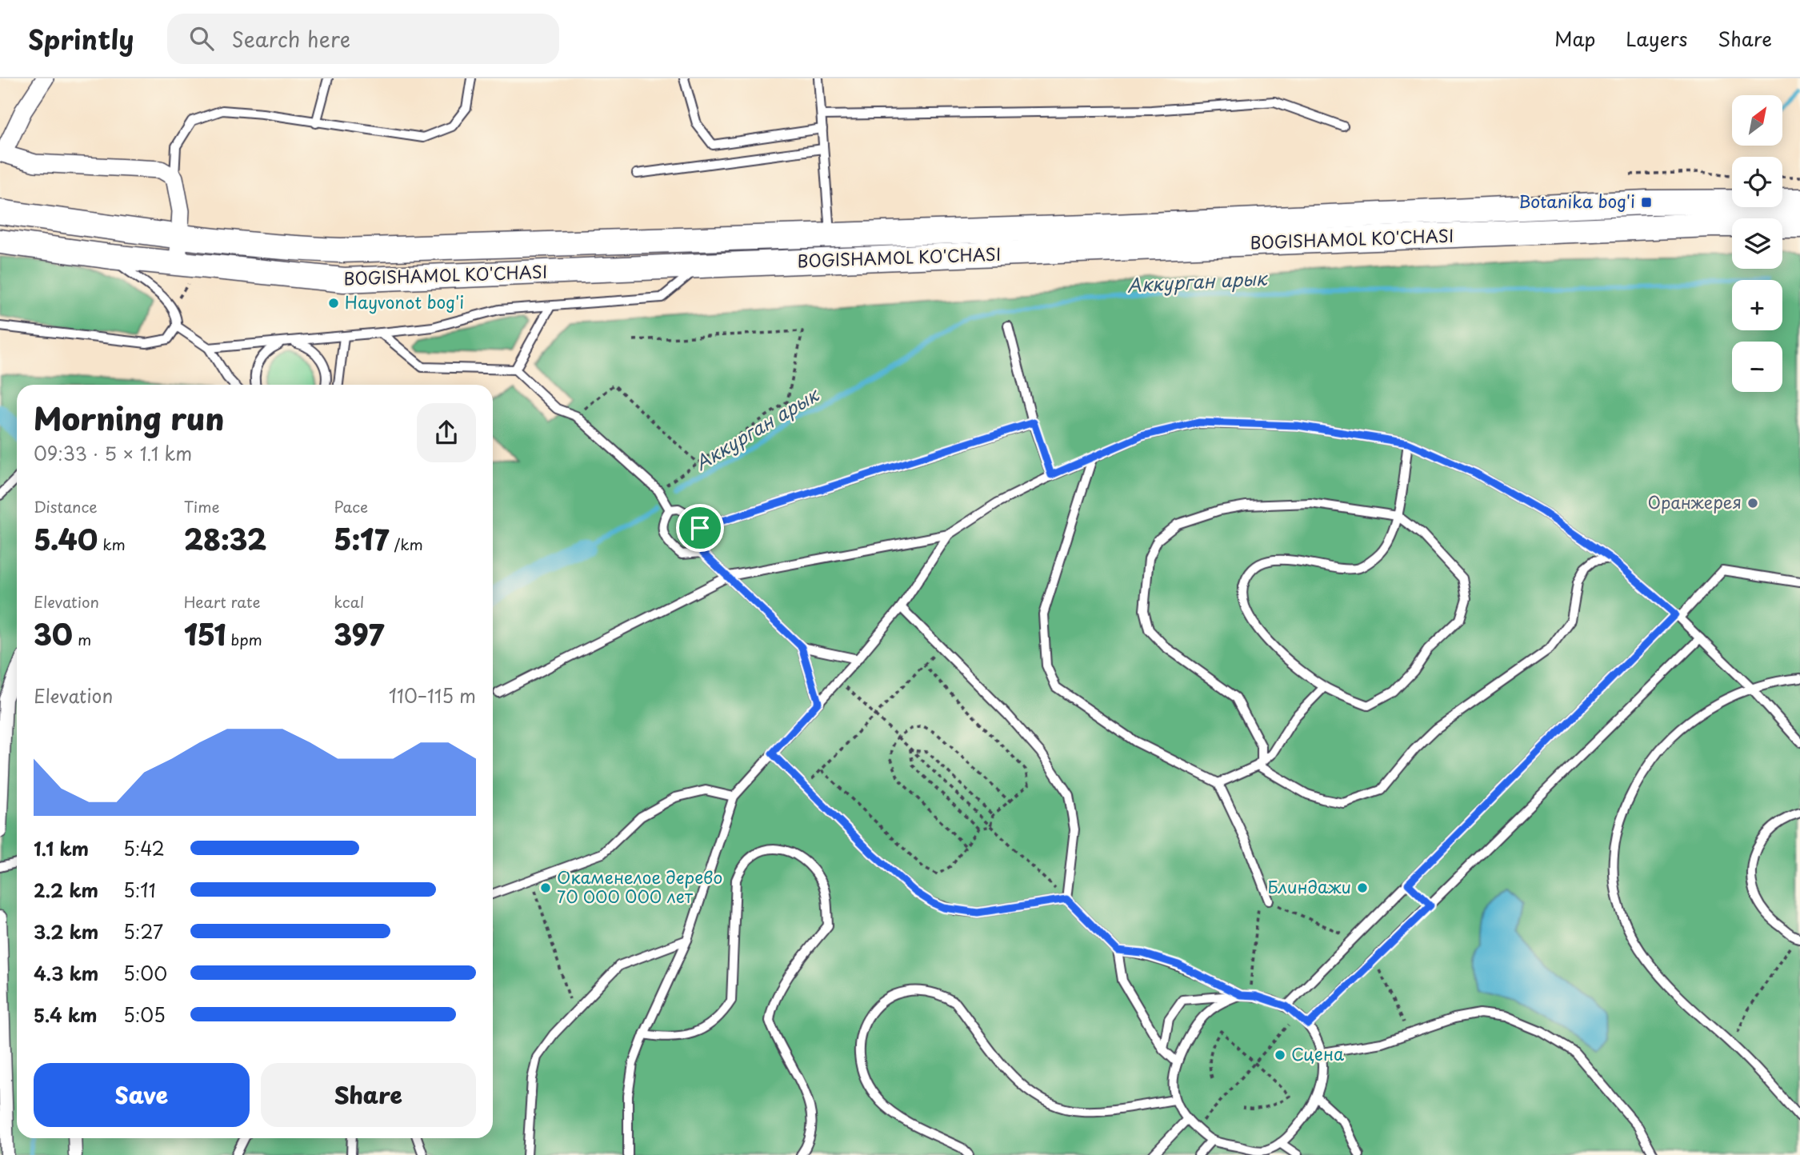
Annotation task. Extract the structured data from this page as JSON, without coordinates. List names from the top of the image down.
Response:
{
  "streets": {
    "main road": ["BOGISHAMOL KO'CHASI"]
  },
  "water": ["Аккурган арык"],
  "places": {
    "transit": ["Botanika bog'i"],
    "other": [
      "Hayvonot bog'i",
      "Оранжерея",
      "Окаменелое дерево 70 000 000 лет",
      "Блиндажи",
      "Сцена"
    ]
  },
  "north": "top right",
  "page": {
    "header": "Sprintly",
    "search": "Search here",
    "nav": ["Map", "Layers", "Share"],
    "map_buttons": ["+", "−"],
    "heading": ["Morning run", "09:33 · 5 × 1.1 km"],
    "stats": [
      ["Distance", "5.40 km"],
      ["Time", "28:32"],
      ["Pace", "5:17 /km"],
      ["Elevation", "30 m"],
      ["Heart rate", "151 bpm"],
      ["kcal", "397"]
    ],
    "chart": ["Elevation", "110–115 m"],
    "list": [
      {
        "name": "1.1 km",
        "note": "5:42"
      },
      {
        "name": "2.2 km",
        "note": "5:11"
      },
      {
        "name": "3.2 km",
        "note": "5:27"
      },
      {
        "name": "4.3 km",
        "note": "5:00"
      },
      {
        "name": "5.4 km",
        "note": "5:05"
      }
    ],
    "buttons": ["Save", "Share"]
  }
}
